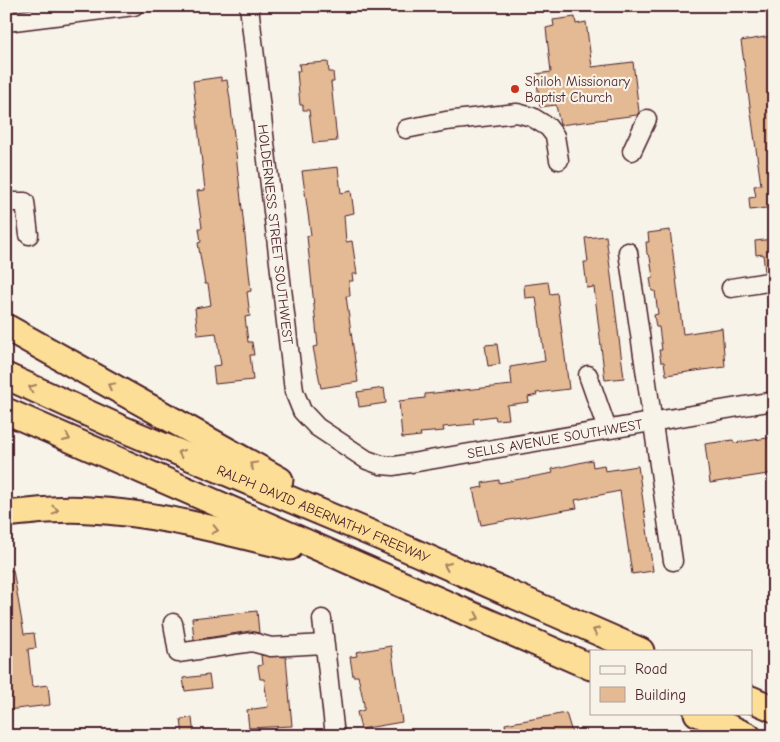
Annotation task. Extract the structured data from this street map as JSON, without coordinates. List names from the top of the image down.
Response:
{
  "streets": {
    "highway": ["RALPH DAVID ABERNATHY FREEWAY"],
    "street": ["HOLDERNESS STREET SOUTHWEST", "SELLS AVENUE SOUTHWEST"]
  },
  "crossings": [
    ["HOLDERNESS STREET SOUTHWEST", "SELLS AVENUE SOUTHWEST"]
  ],
  "places": ["Shiloh Missionary Baptist Church"],
  "legend": ["Road", "Building"]
}
